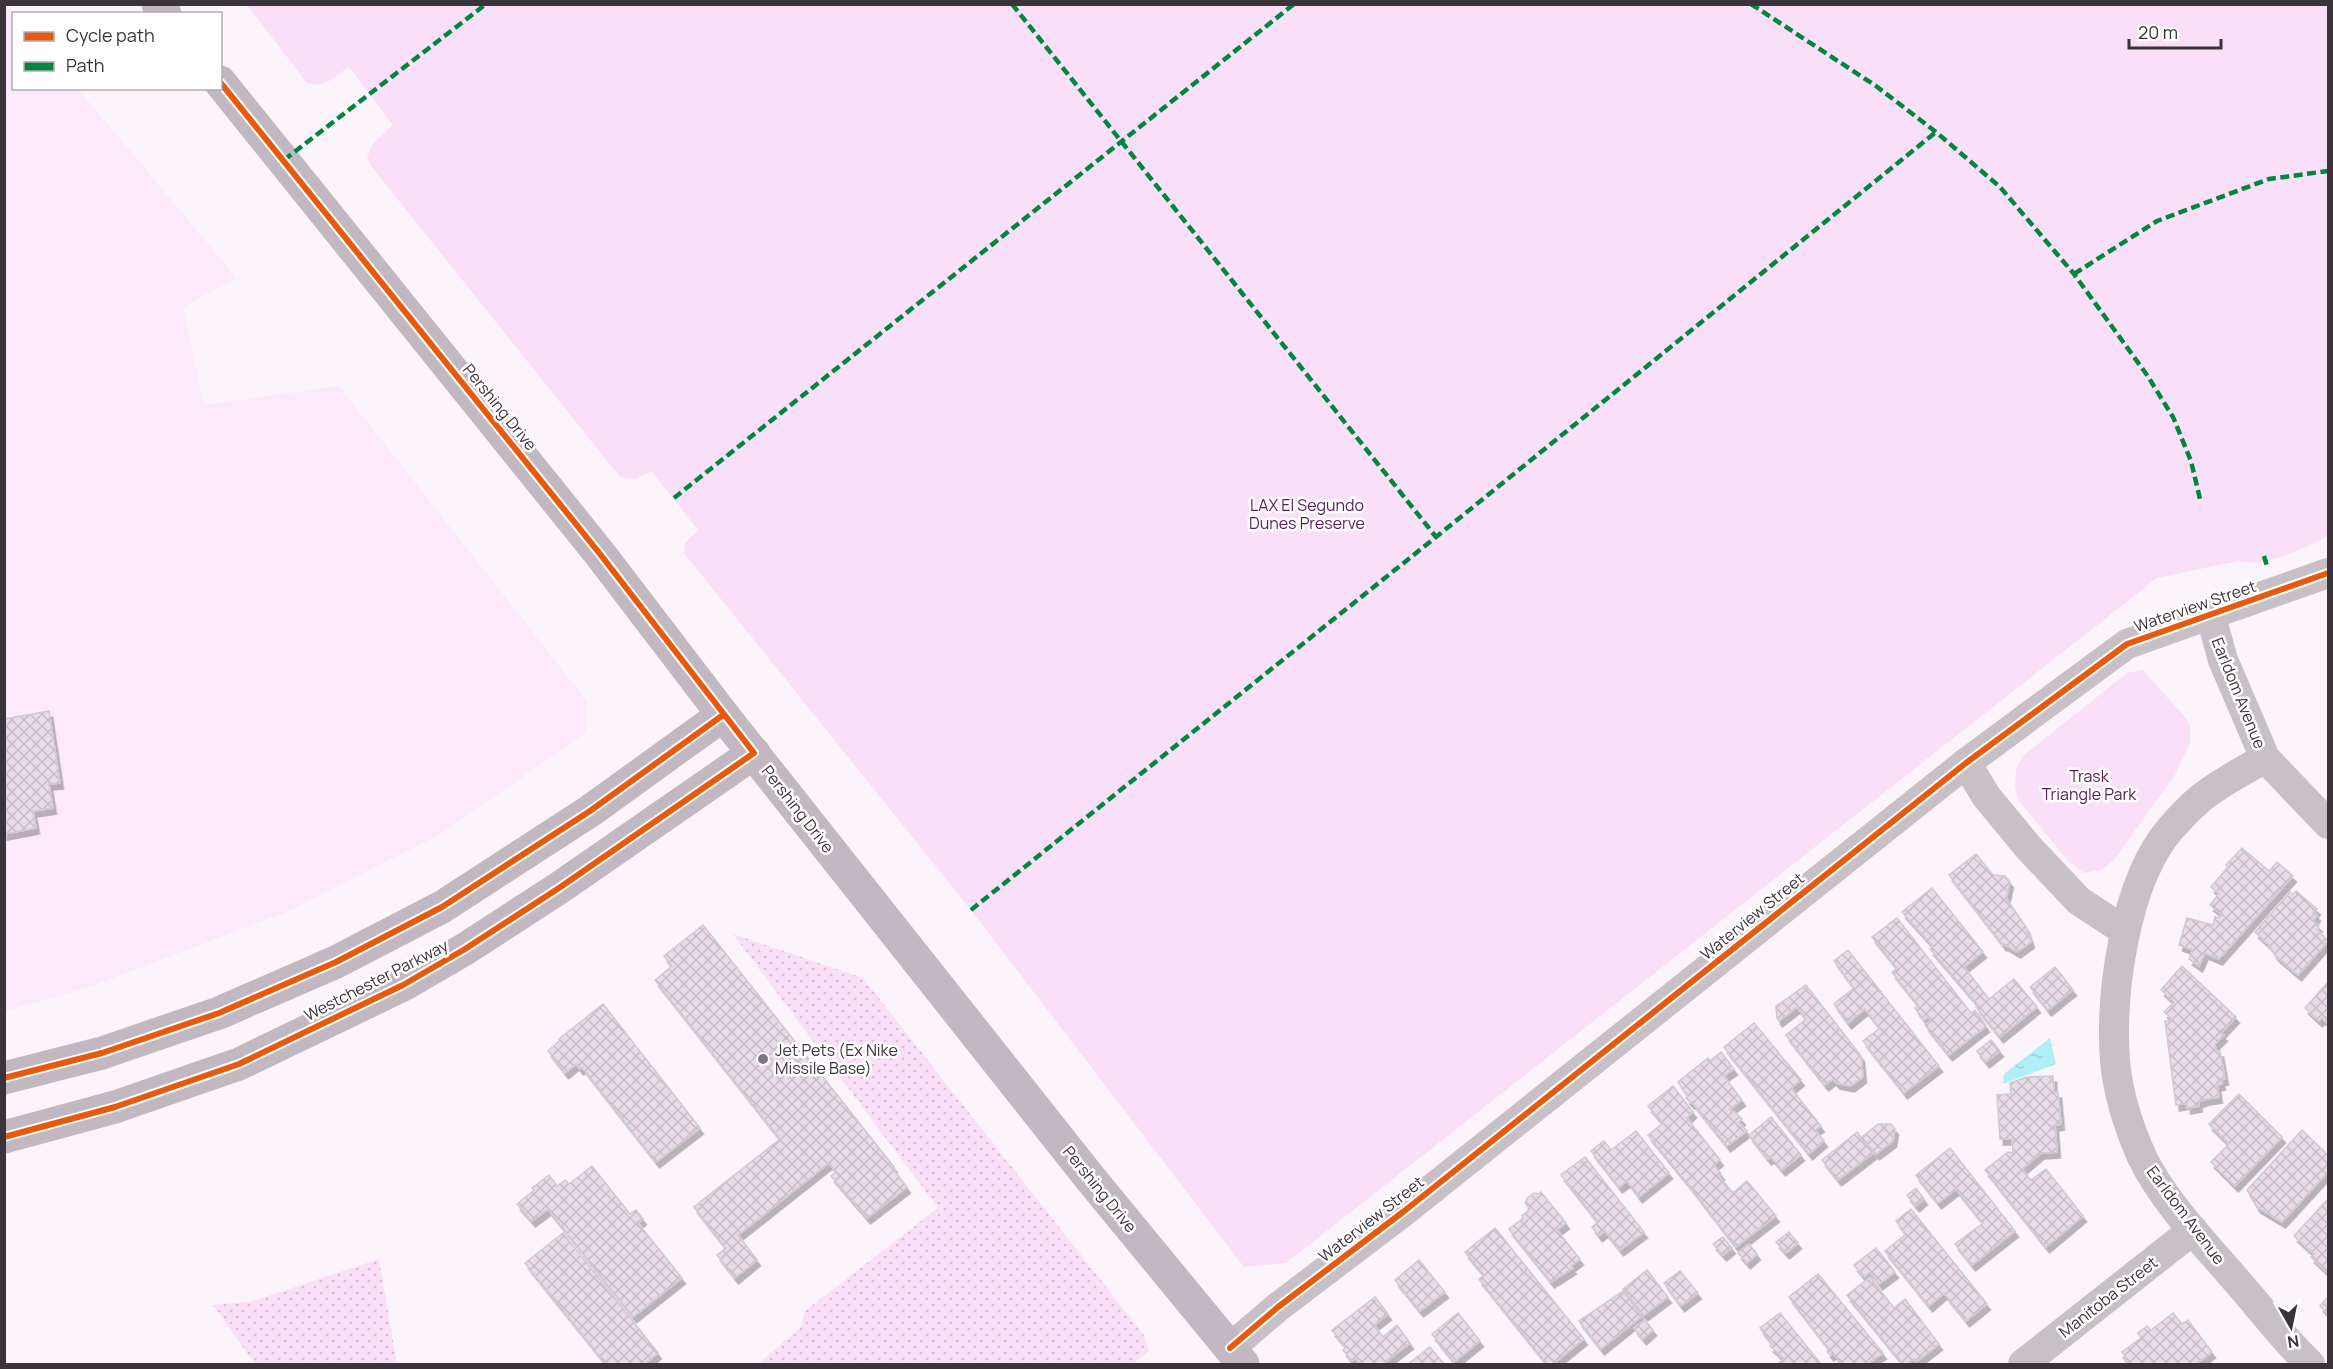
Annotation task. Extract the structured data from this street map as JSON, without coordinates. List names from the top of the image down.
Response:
{
  "streets": {
    "main road": ["Pershing Drive", "Westchester Parkway"],
    "street": ["Waterview Street", "Earldom Avenue", "Manitoba Street"]
  },
  "crossings": [
    ["Pershing Drive", "Waterview Street"],
    ["Pershing Drive", "Westchester Parkway"],
    ["Waterview Street", "Earldom Avenue"],
    ["Earldom Avenue", "Manitoba Street"]
  ],
  "parks": ["LAX El Segundo Dunes Preserve", "Trask Triangle Park"],
  "places": ["Jet Pets (Ex Nike Missile Base)"],
  "legend": ["Cycle path", "Path"],
  "scale_bar": "20 m",
  "north": "bottom"
}
